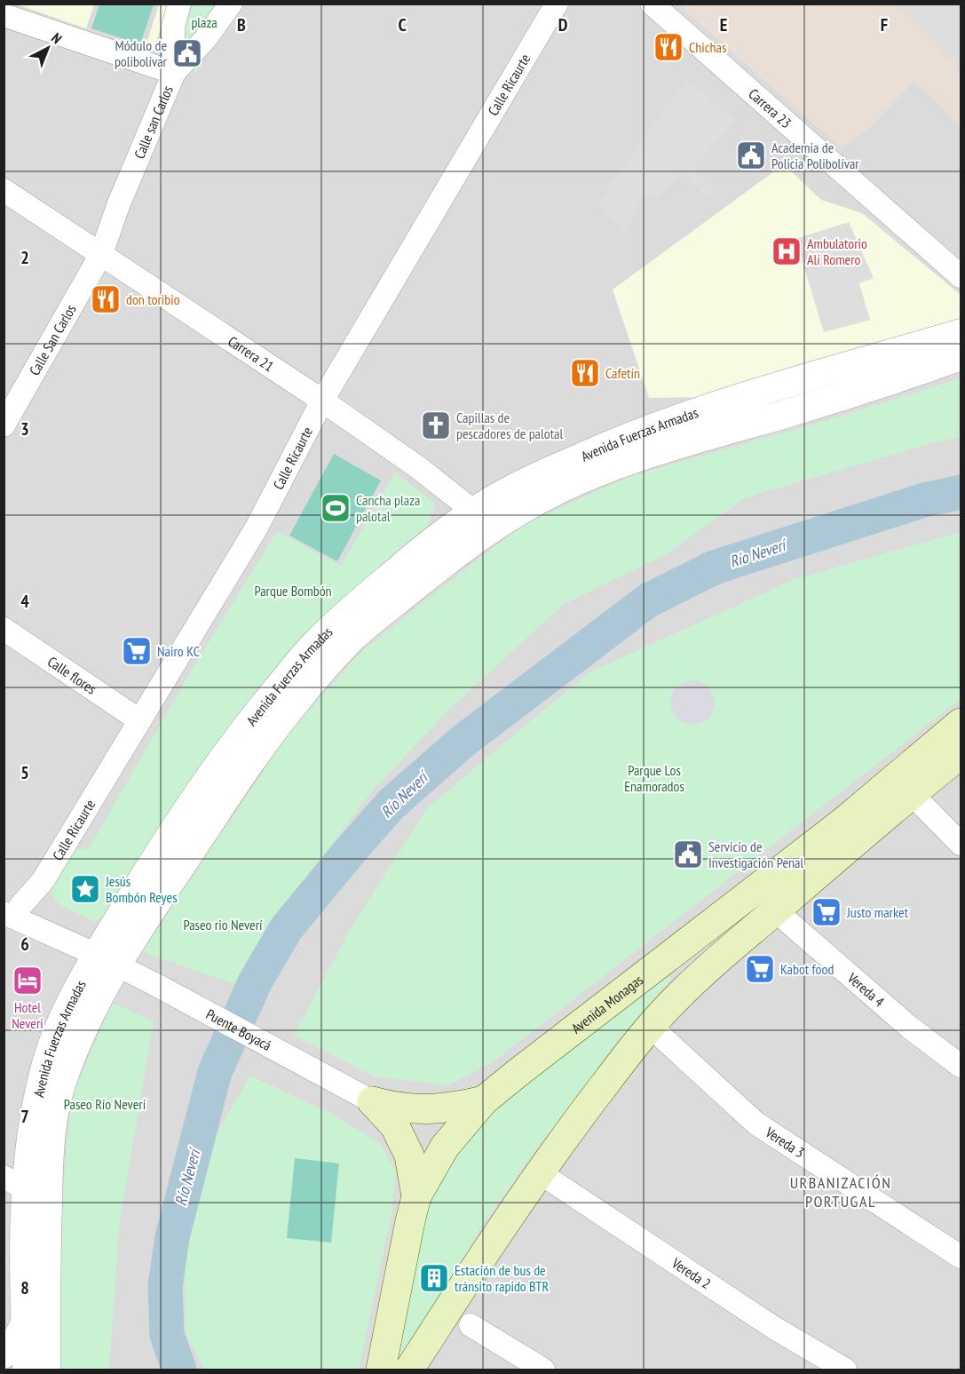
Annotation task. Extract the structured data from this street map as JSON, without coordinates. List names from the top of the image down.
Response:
{
  "streets": {
    "main road": ["Avenida Monagas"],
    "street": [
      "Calle Ricaurte",
      "Carrera 23",
      "Calle san Carlos",
      "Calle San Carlos",
      "Carrera 21",
      "Avenida Fuerzas Armadas",
      "Calle flores",
      "Vereda 4",
      "Puente Boyacá",
      "Vereda 3",
      "Vereda 2"
    ]
  },
  "crossings": [
    ["Calle Ricaurte", "Carrera 21"],
    ["Calle Ricaurte", "Calle flores"],
    ["Calle Ricaurte", "Puente Boyacá"],
    ["Calle san Carlos", "Calle San Carlos"],
    ["Calle san Carlos", "Carrera 21"],
    ["Calle San Carlos", "Carrera 21"],
    ["Carrera 21", "Avenida Fuerzas Armadas"],
    ["Avenida Fuerzas Armadas", "Puente Boyacá"]
  ],
  "districts": ["URBANIZACIÓN PORTUGAL"],
  "water": ["Río Neverí"],
  "parks": [
    "plaza",
    "Parque Bombón",
    "Parque Los Enamorados",
    "Paseo rio Neverí",
    "Paseo Río Neverí"
  ],
  "places": {
    "restaurant": ["Chichas", "don toribio", "Cafetín"],
    "public building": ["Módulo de polibolívar", "Academia de Policia Polibolívar", "Servicio de Investigación Penal"],
    "hospital": ["Ambulatorio Alí Romero"],
    "church": ["Capillas de pescadores de palotal"],
    "sports": ["Cancha plaza palotal"],
    "supermarket": ["Nairo KC", "Justo market", "Kabot food"],
    "place": ["Jesús Bombón Reyes"],
    "hotel": ["Hotel Neveri"],
    "building": ["Estación de bus de tránsito rapido BTR"]
  },
  "north": "top right",
  "grid": {
    "columns": [
      "B",
      "C",
      "D",
      "E",
      "F"
    ],
    "rows": [
      "2",
      "3",
      "4",
      "5",
      "6",
      "7",
      "8"
    ]
  }
}
